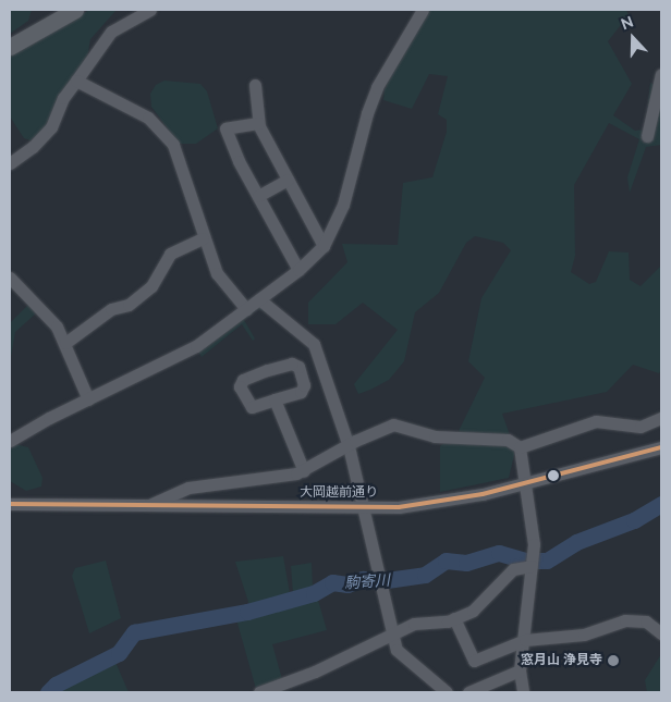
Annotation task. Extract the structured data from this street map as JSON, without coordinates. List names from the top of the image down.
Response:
{
  "streets": {
    "street": ["大岡越前通り"]
  },
  "water": ["駒寄川"],
  "places": ["窓月山 浄見寺"],
  "north": "top"
}
